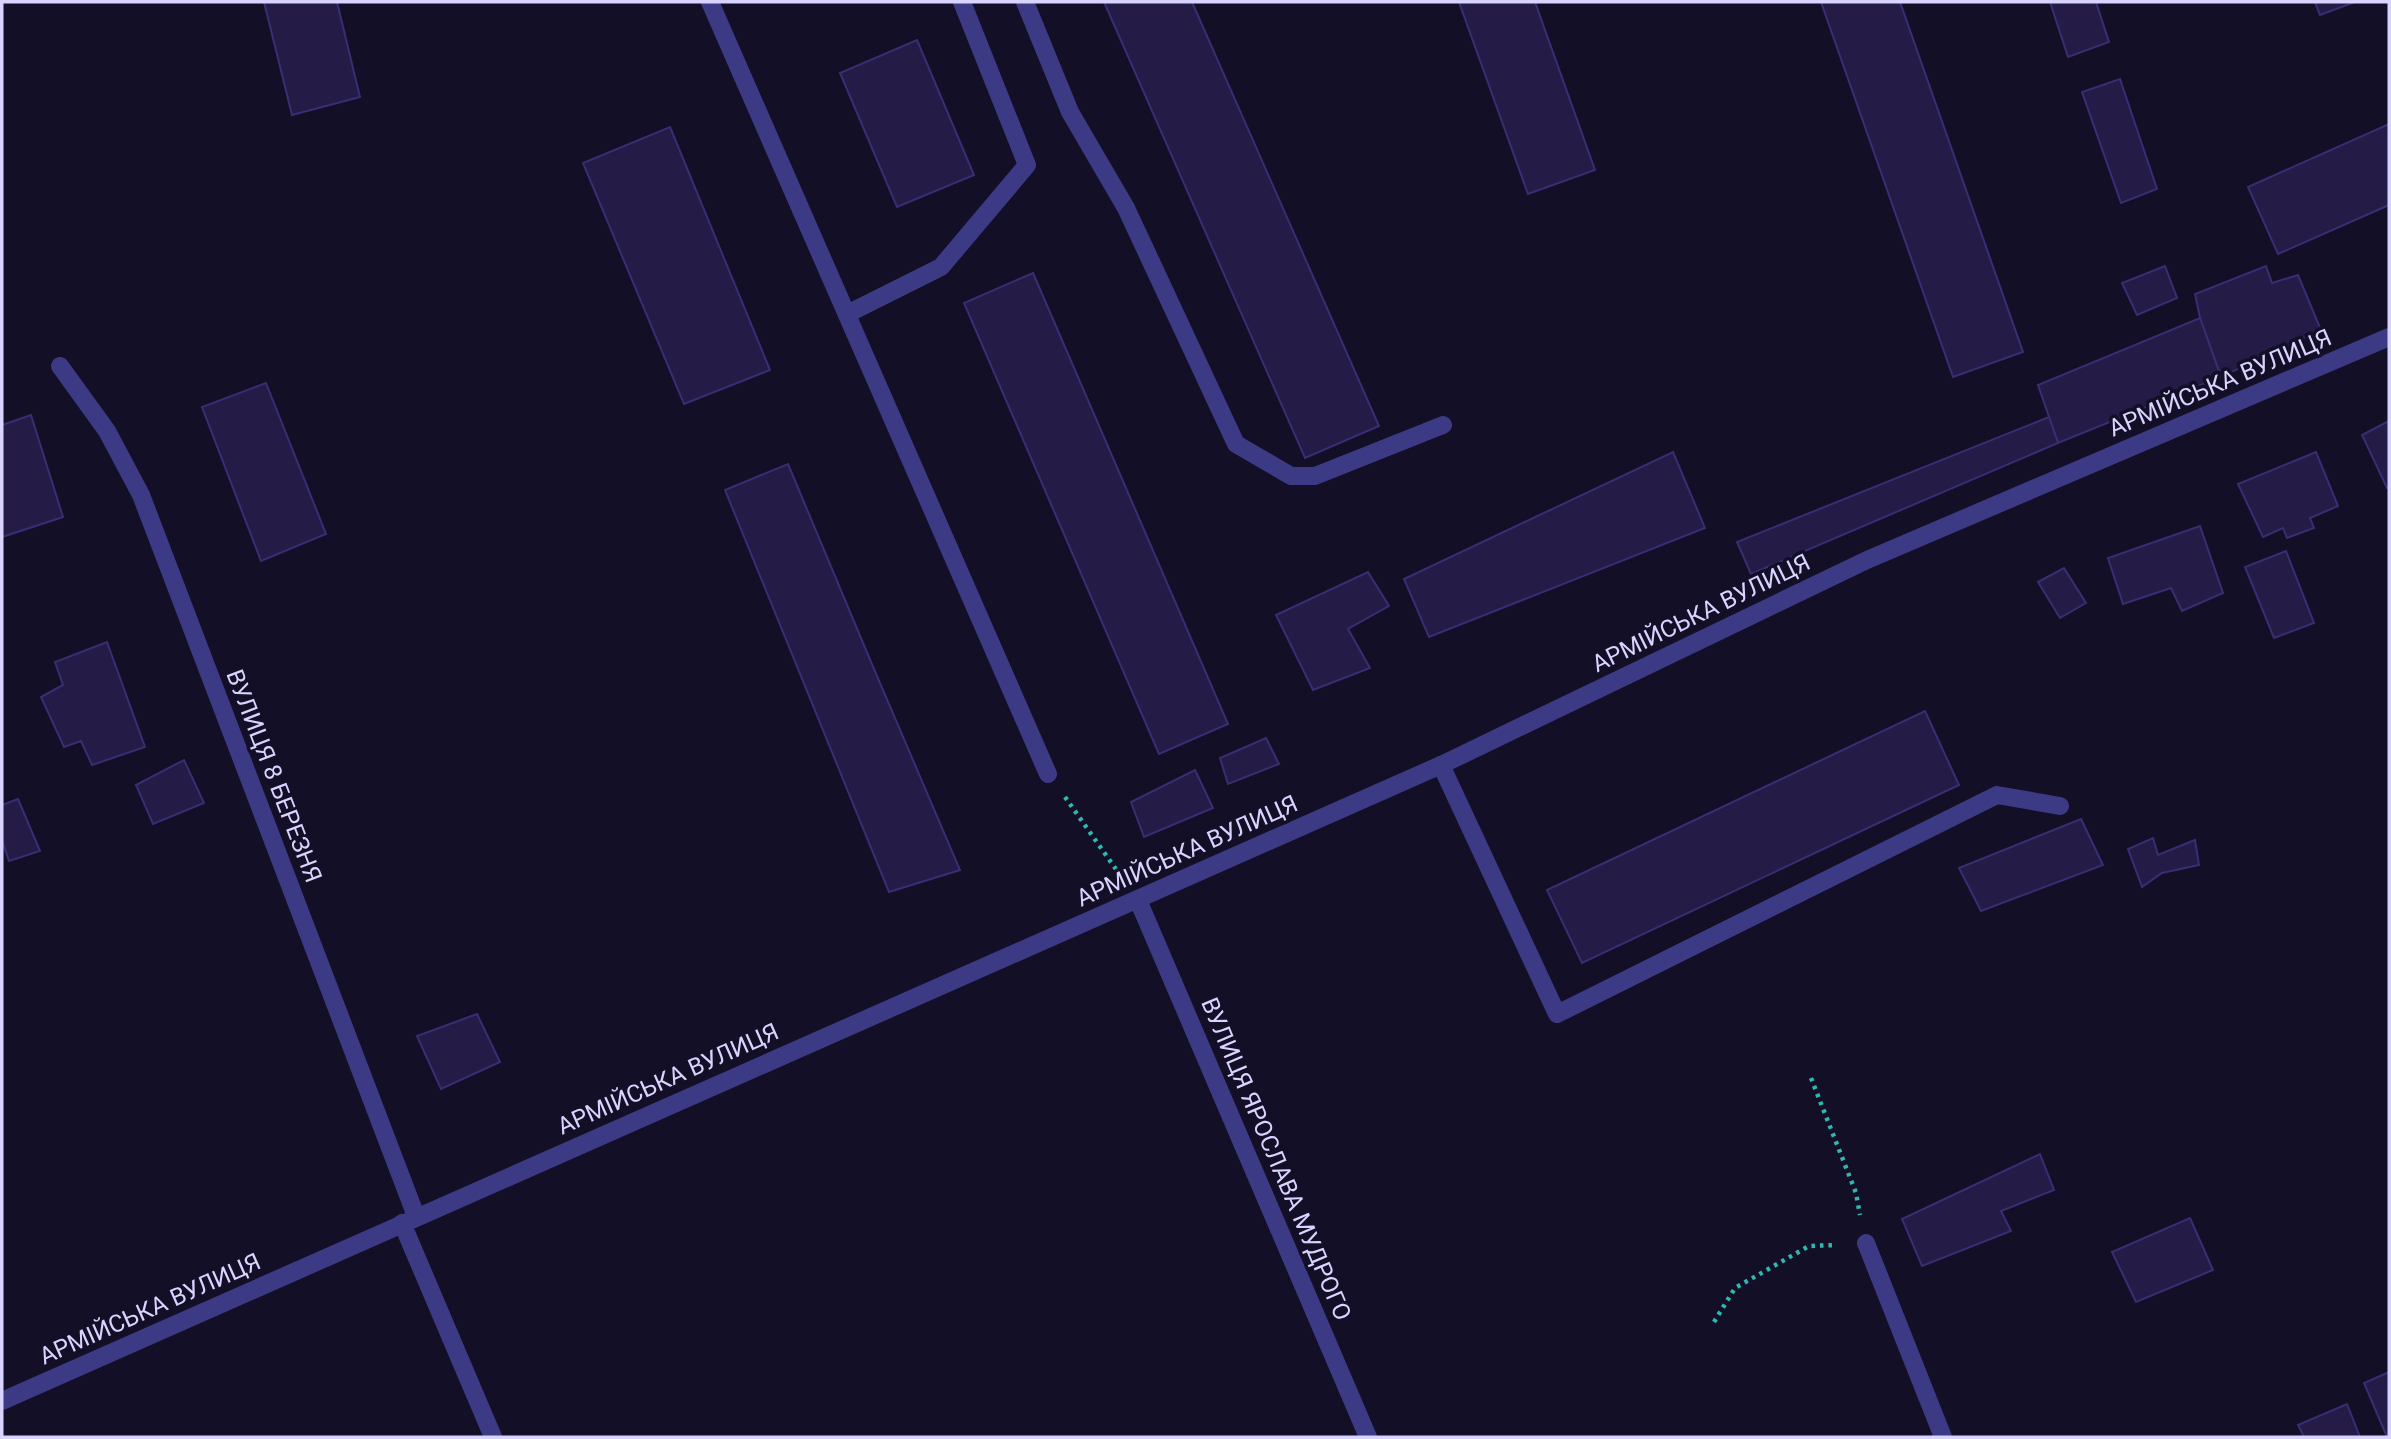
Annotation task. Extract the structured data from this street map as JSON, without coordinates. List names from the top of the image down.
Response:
{
  "streets": {
    "street": ["АРМІЙСЬКА ВУЛИЦЯ", "ВУЛИЦЯ 8 БЕРЕЗНЯ", "ВУЛИЦЯ ЯРОСЛАВА МУДРОГО"]
  },
  "crossings": [
    ["АРМІЙСЬКА ВУЛИЦЯ", "ВУЛИЦЯ 8 БЕРЕЗНЯ"],
    ["АРМІЙСЬКА ВУЛИЦЯ", "ВУЛИЦЯ ЯРОСЛАВА МУДРОГО"]
  ]
}
